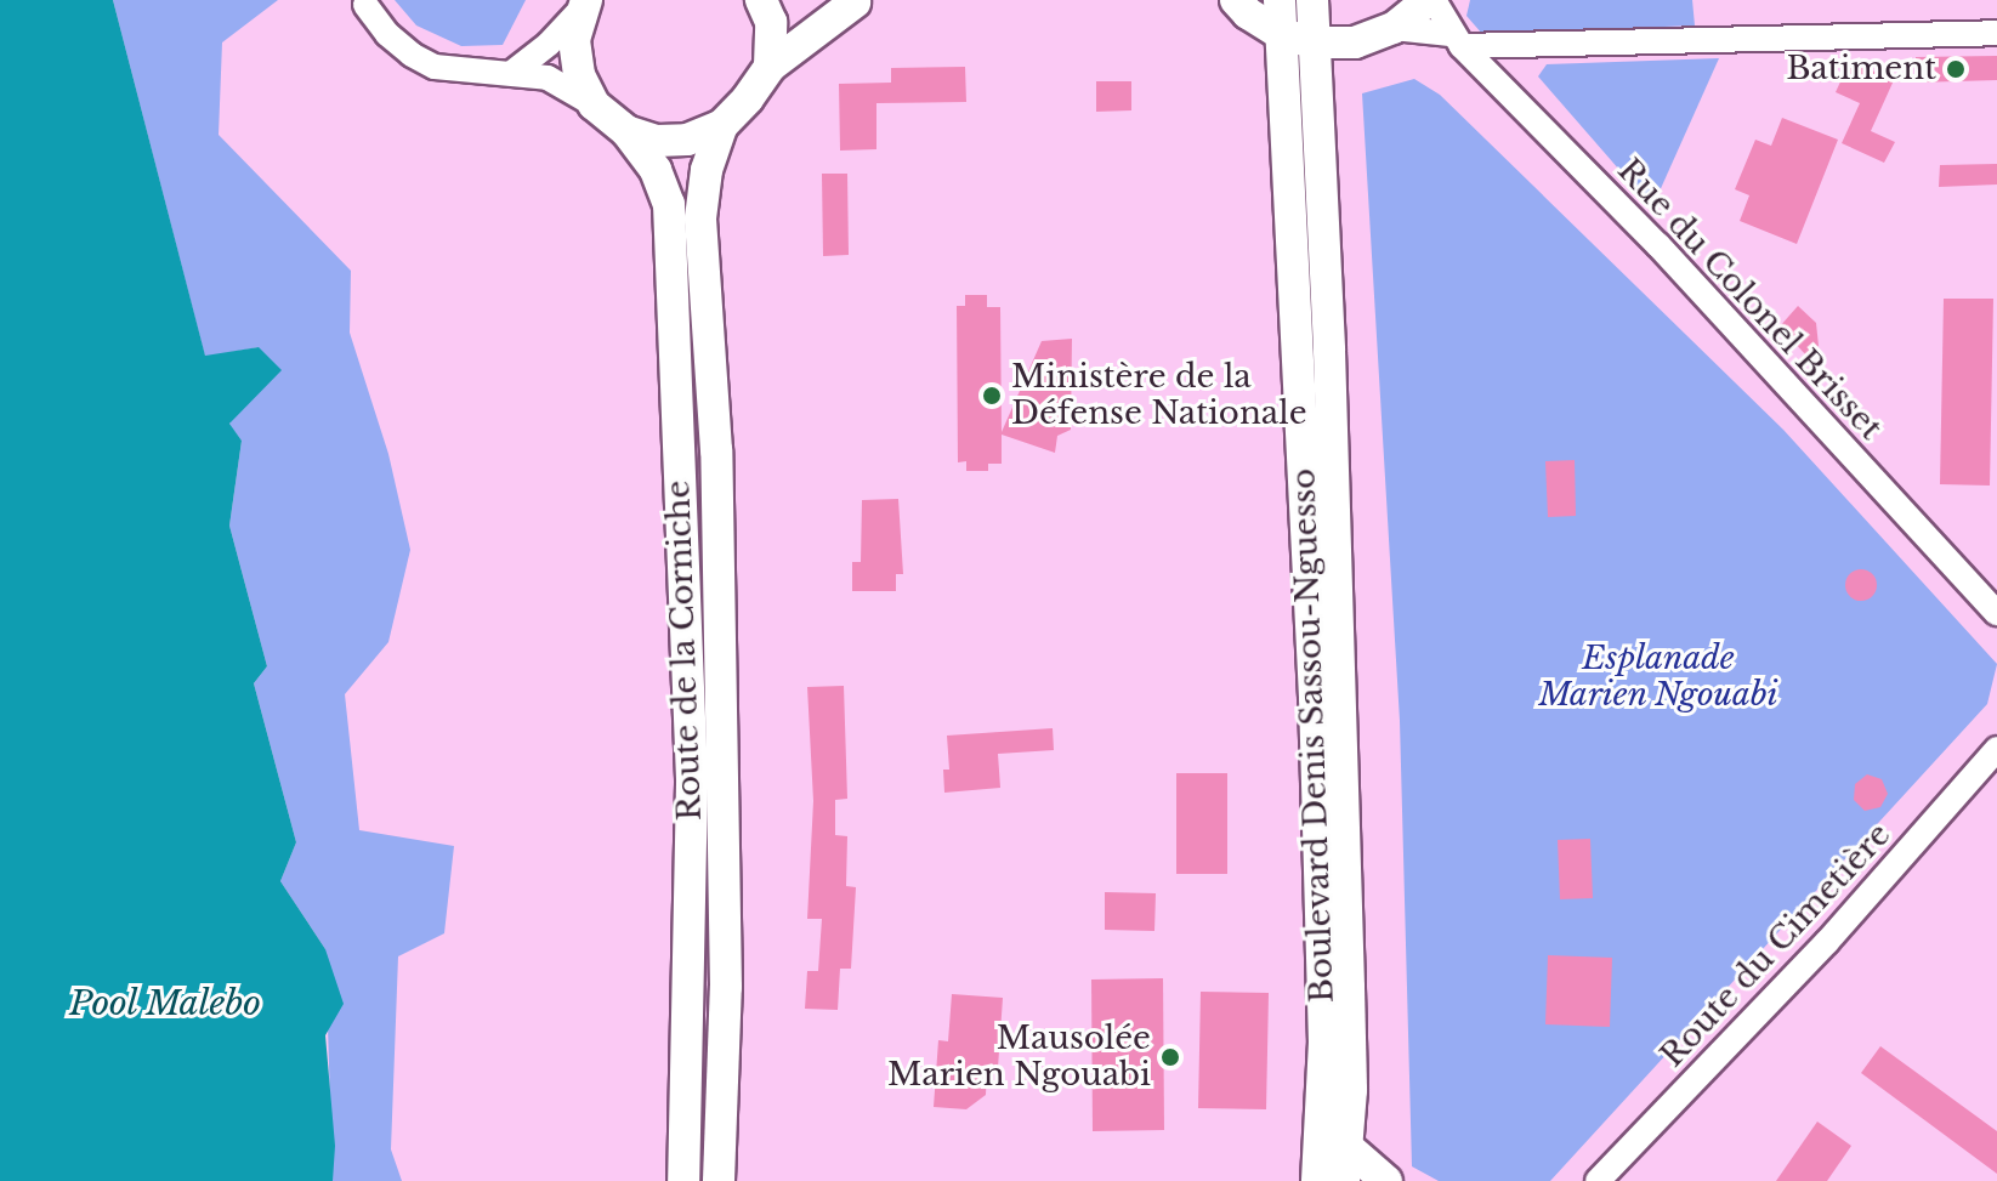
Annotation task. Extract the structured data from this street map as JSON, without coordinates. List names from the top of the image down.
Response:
{
  "streets": {
    "main road": ["Route de la Corniche", "Boulevard Denis Sassou-Nguesso"],
    "street": ["Rue du Colonel Brisset", "Route du Cimetière"]
  },
  "water": ["Pool Malebo"],
  "parks": ["Esplanade Marien Ngouabi"],
  "places": ["Batiment", "Ministère de la Défense Nationale", "Mausolée Marien Ngouabi"]
}
